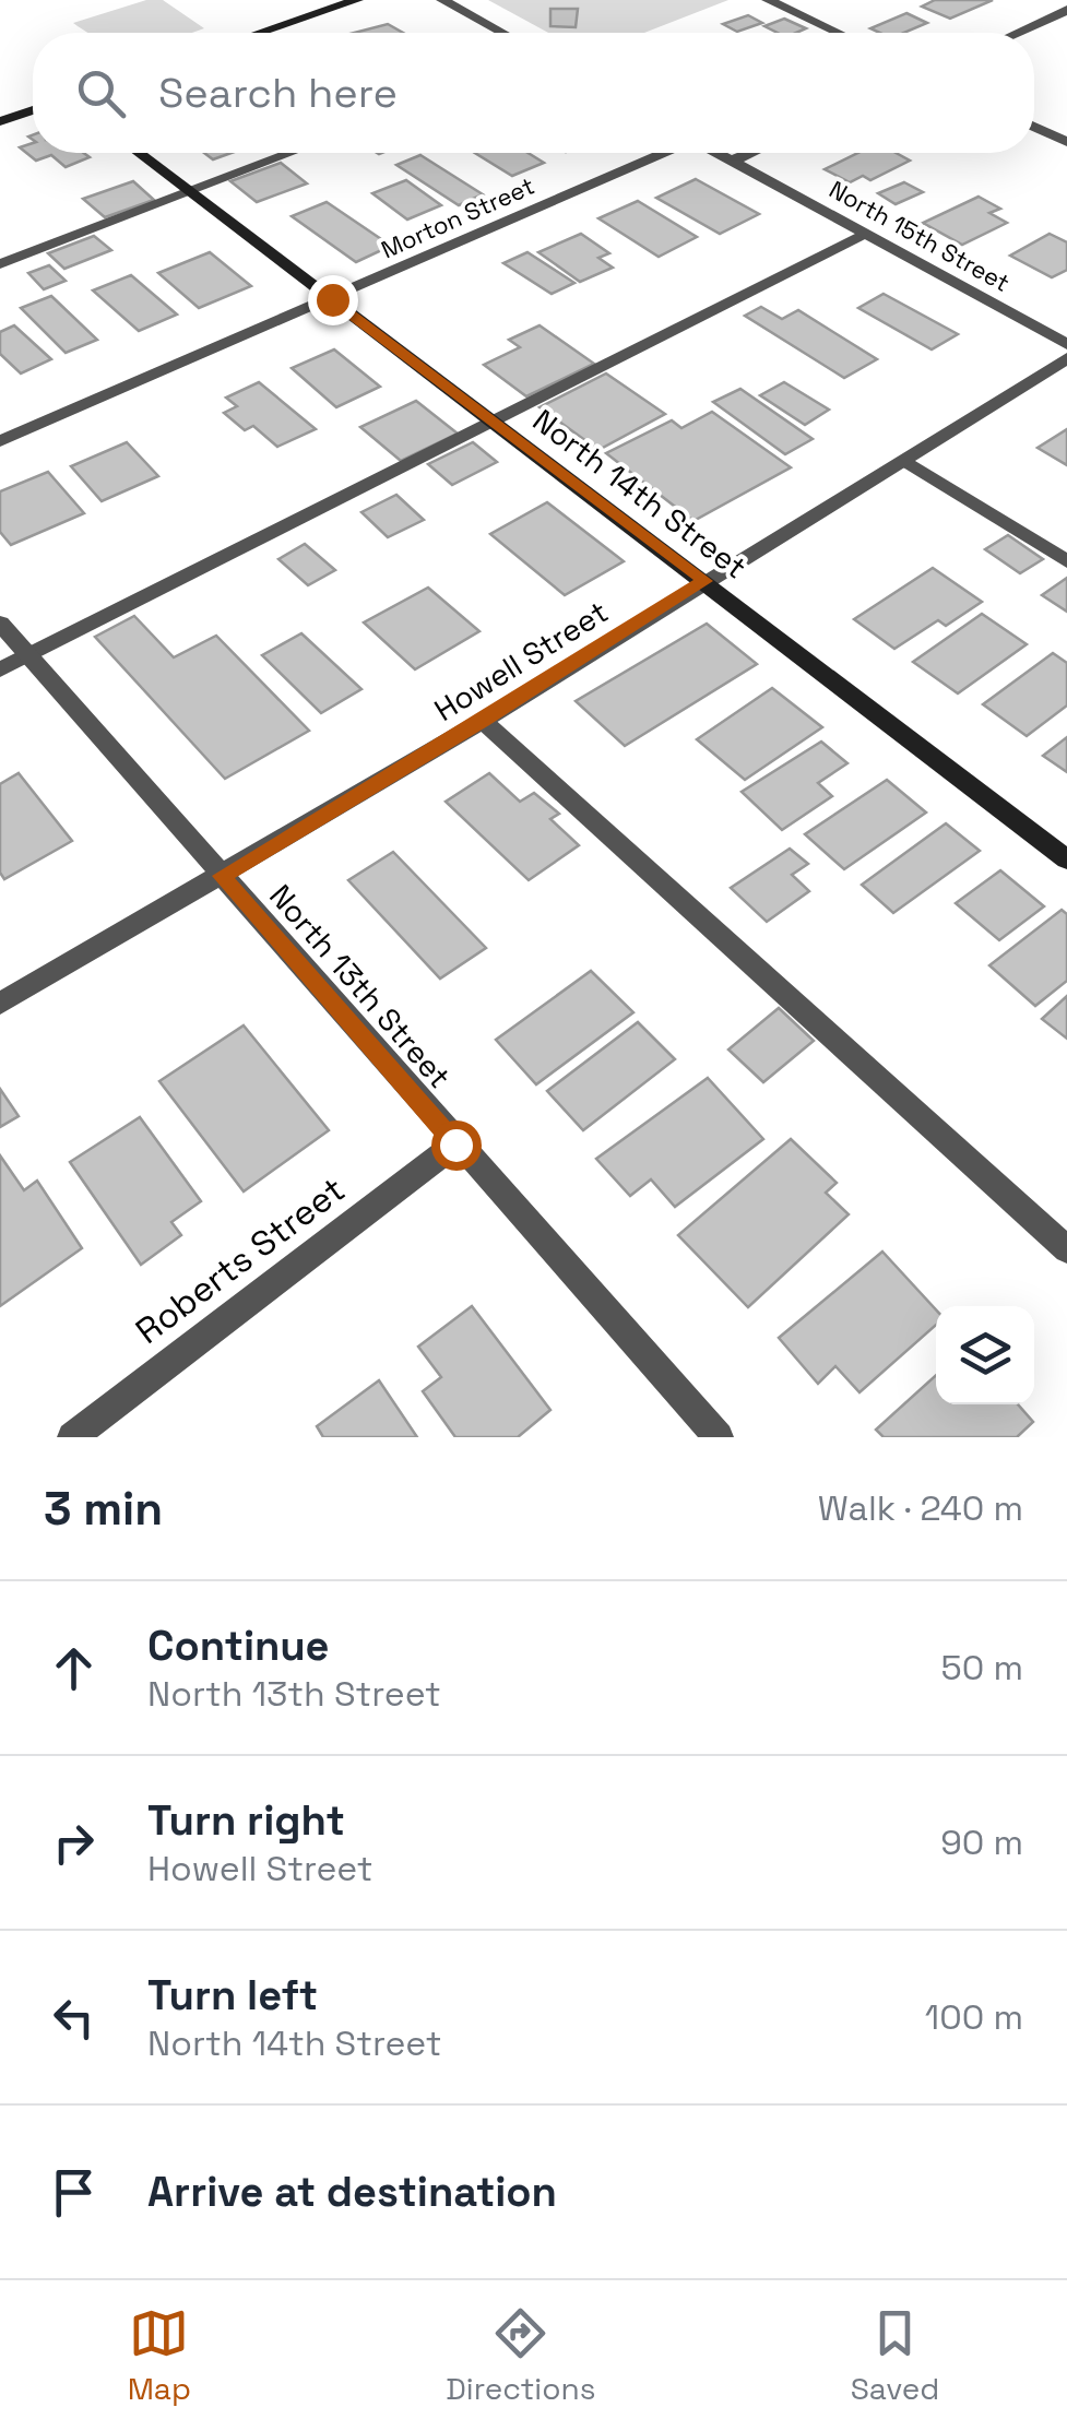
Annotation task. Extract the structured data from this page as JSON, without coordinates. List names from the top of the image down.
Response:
{
  "streets": {
    "street": [
      "Morton Street",
      "North 15th Street",
      "North 14th Street",
      "Howell Street",
      "North 13th Street",
      "Roberts Street"
    ]
  },
  "crossings": [
    ["Morton Street", "North 14th Street"],
    ["North 14th Street", "Howell Street"],
    ["Howell Street", "North 13th Street"],
    ["North 13th Street", "Roberts Street"]
  ],
  "page": {
    "search": "Search here",
    "heading": ["3 min", "Walk · 240 m"],
    "list": [
      ["Continue", "North 13th Street", "50 m"],
      ["Turn right", "Howell Street", "90 m"],
      ["Turn left", "North 14th Street", "100 m"],
      "Arrive at destination"
    ],
    "nav": ["Map", "Directions", "Saved"]
  }
}
